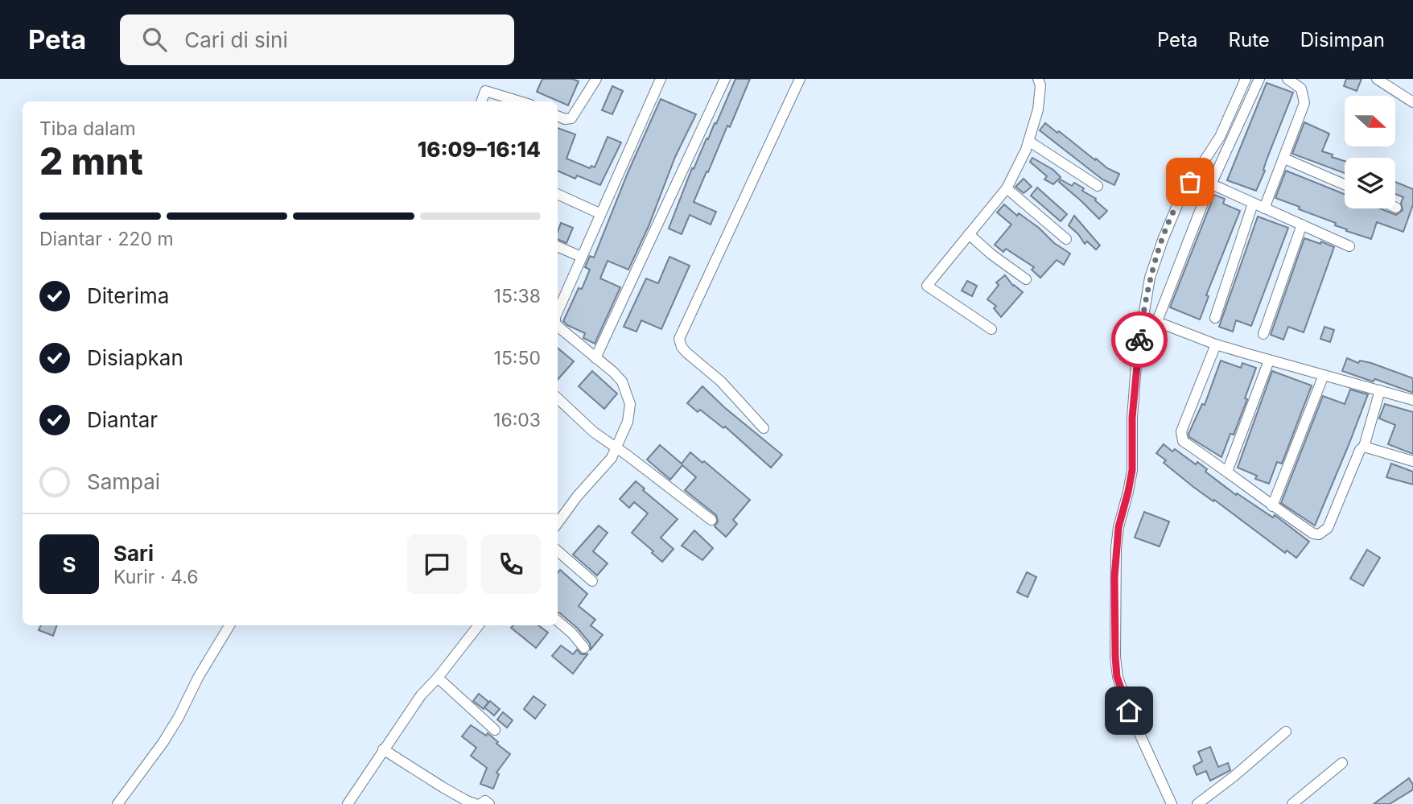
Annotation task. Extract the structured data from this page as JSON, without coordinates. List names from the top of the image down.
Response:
{
  "north": "right",
  "page": {
    "header": "Peta",
    "search": "Cari di sini",
    "nav": ["Peta", "Rute", "Disimpan"],
    "heading": ["2 mnt", "Tiba dalam", "16:09–16:14"],
    "panel": ["Sari", "Kurir · 4.6"],
    "bar": "Diantar · 220 m",
    "list": [
      ["Diterima", "15:38"],
      ["Disiapkan", "15:50"],
      ["Diantar", "16:03"],
      "Sampai"
    ],
    "round": "S"
  }
}
